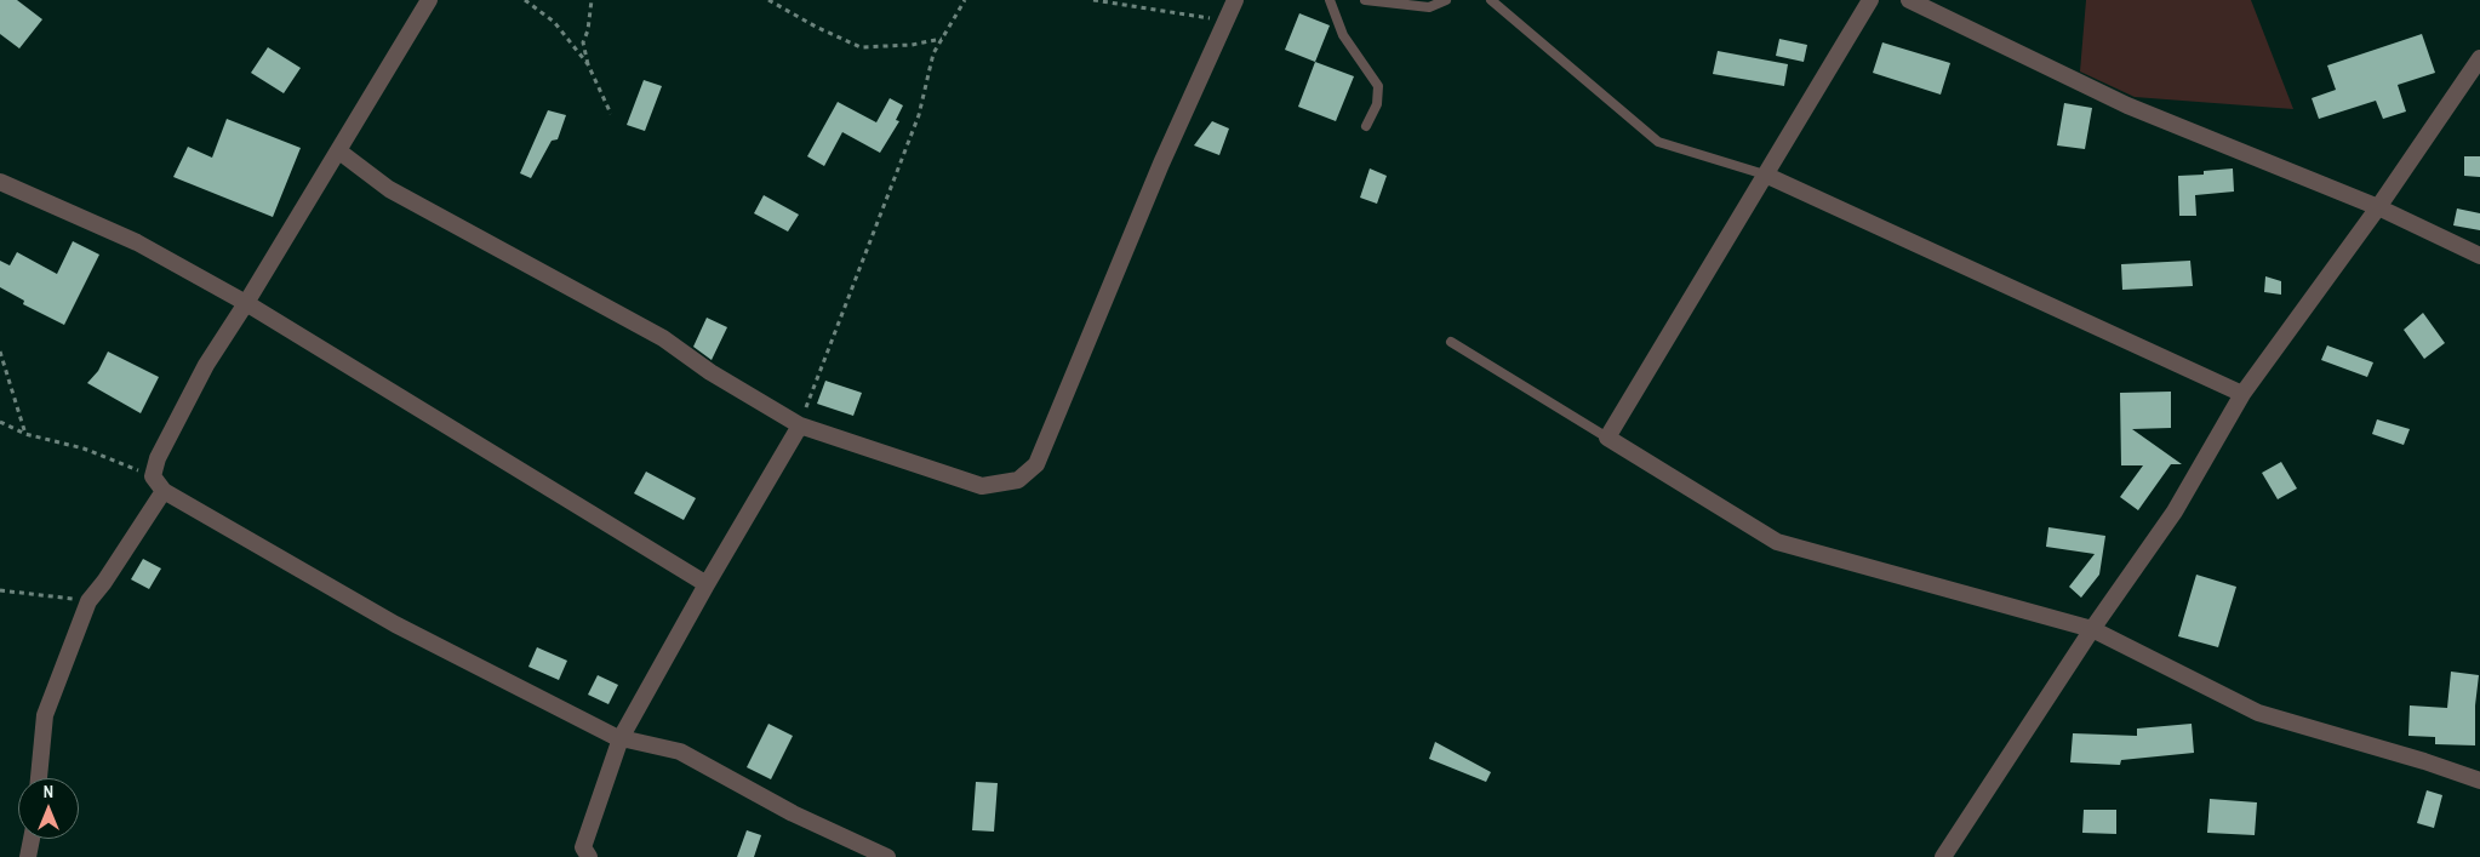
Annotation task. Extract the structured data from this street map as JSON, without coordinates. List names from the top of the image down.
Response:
{
  "north": "top"
}
